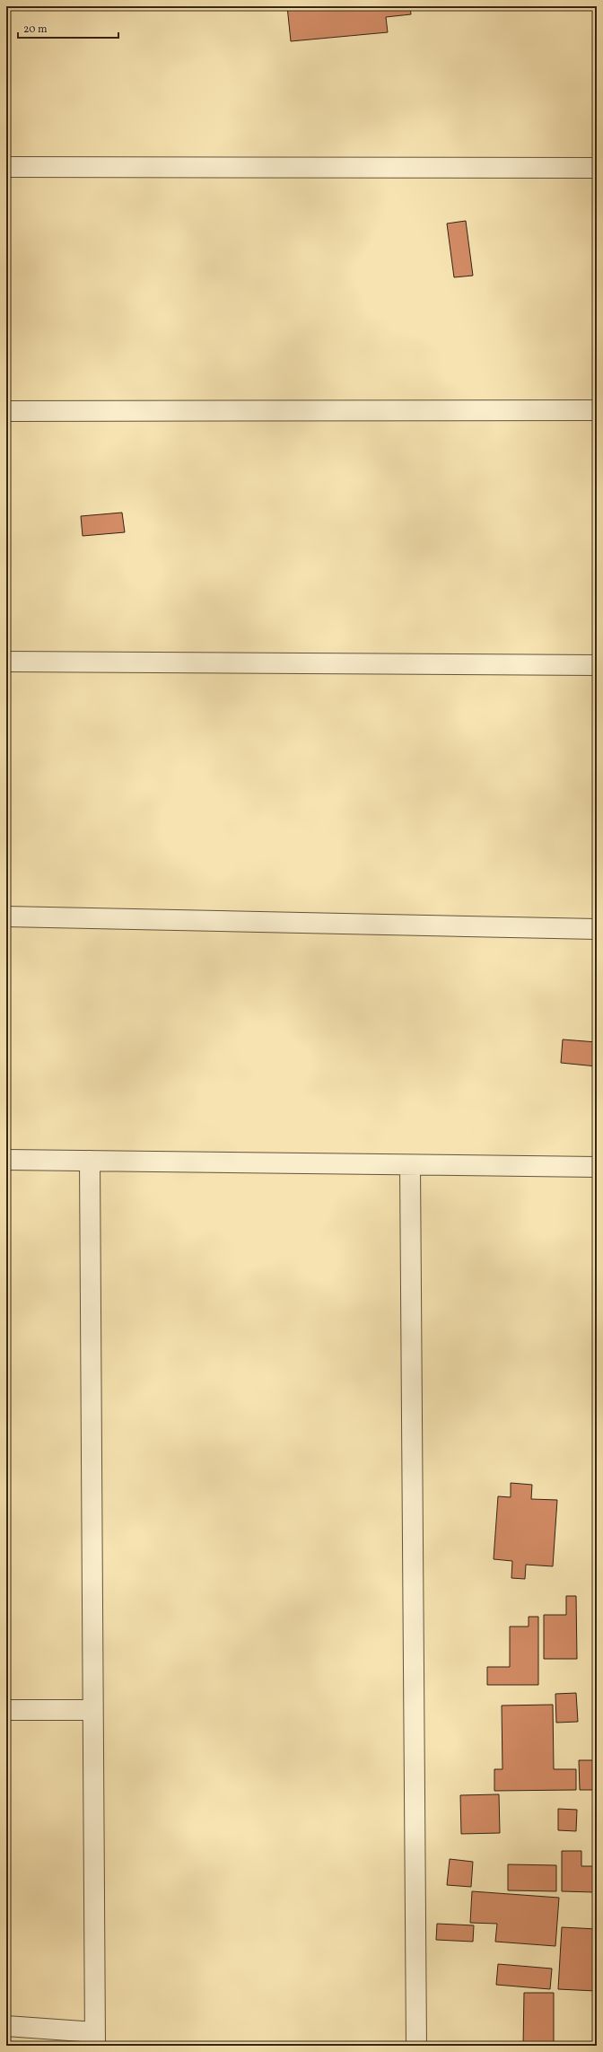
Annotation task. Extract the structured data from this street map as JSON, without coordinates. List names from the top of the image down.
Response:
{
  "scale_bar": "20 m"
}
